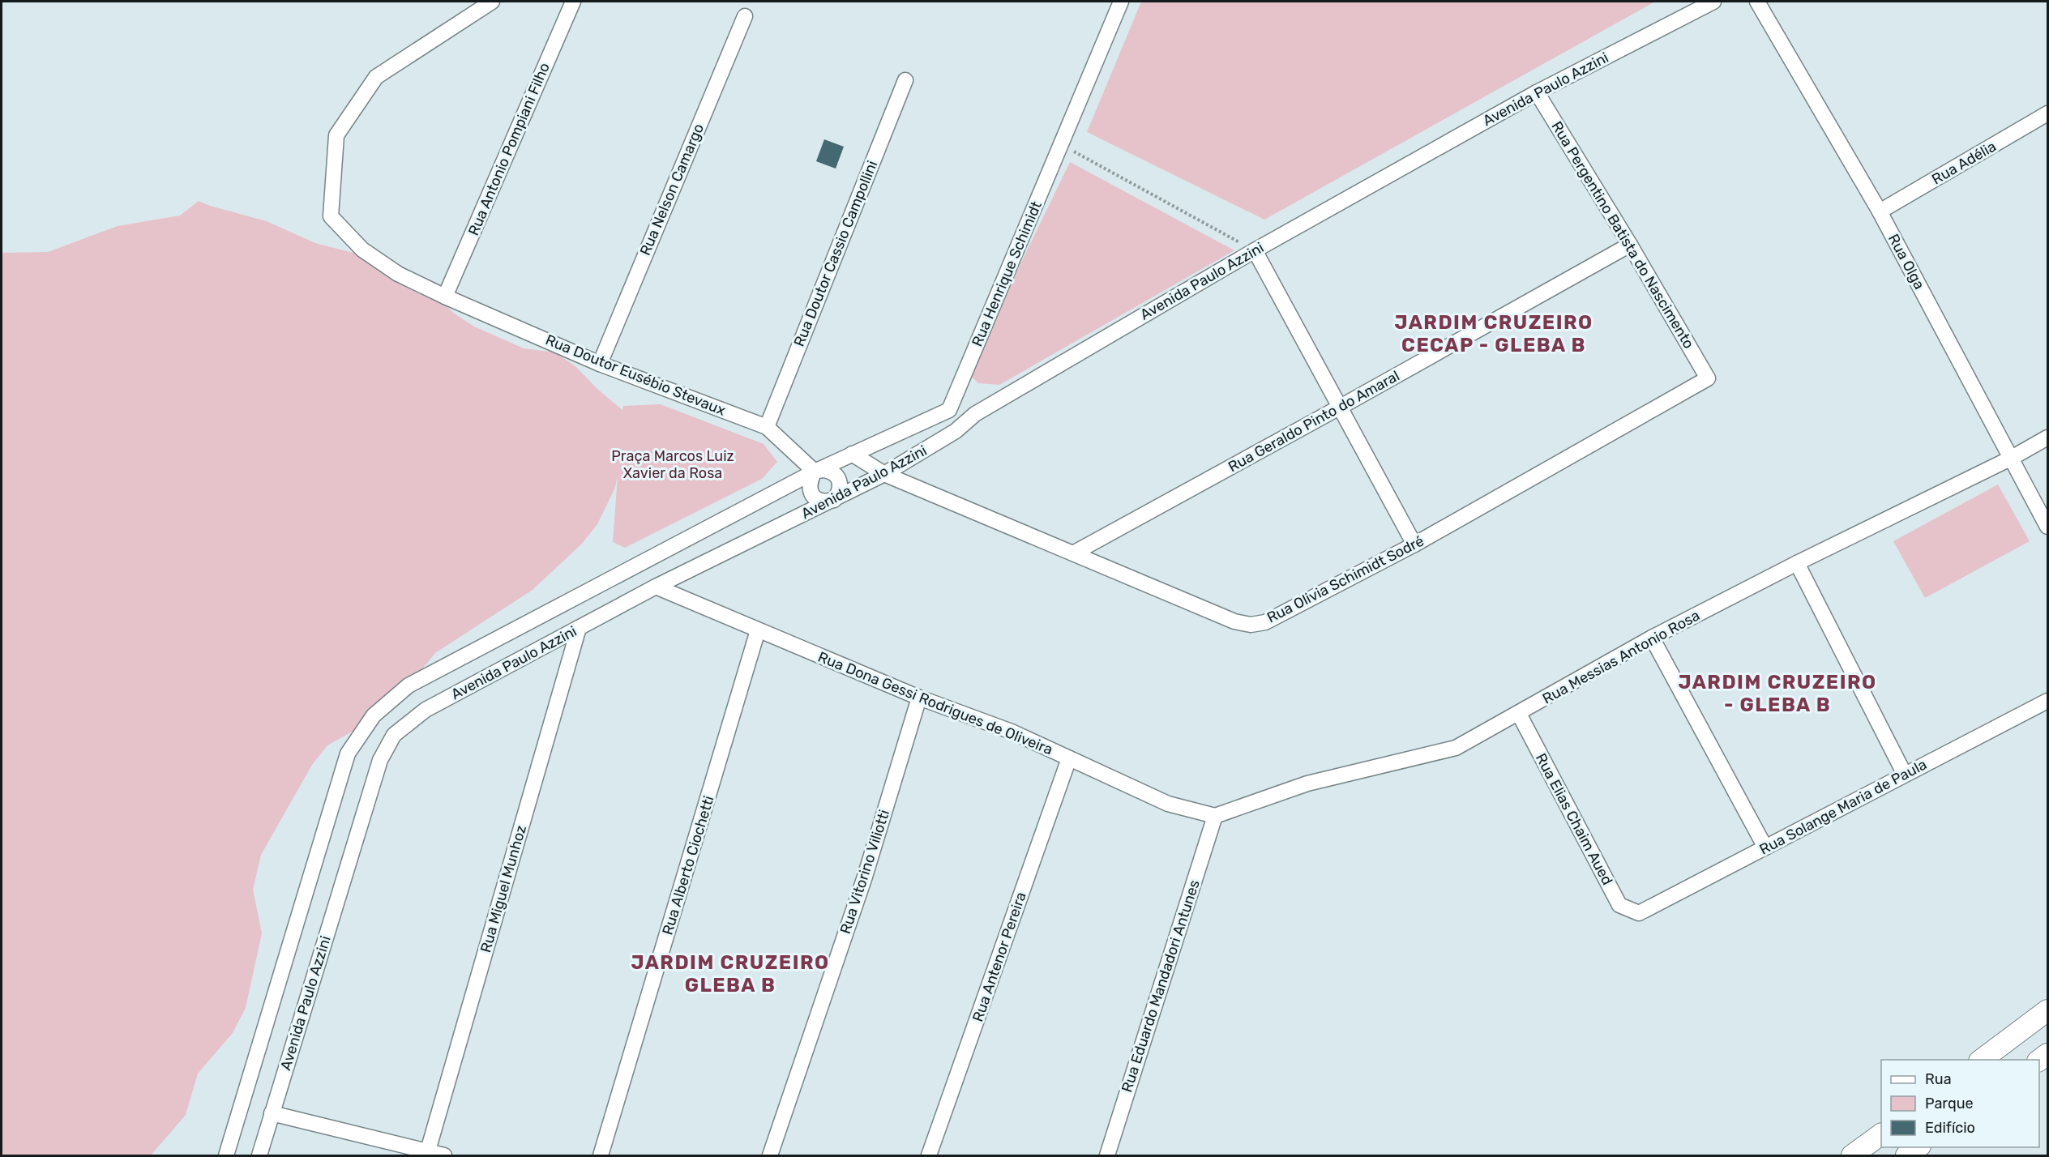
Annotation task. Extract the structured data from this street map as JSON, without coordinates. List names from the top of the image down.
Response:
{
  "streets": {
    "street": [
      "Avenida Paulo Azzini",
      "Rua Antonio Pompiani Filho",
      "Rua Adélia",
      "Rua Nelson Camargo",
      "Rua Pergentino Batista do Nascimento",
      "Rua Doutor Cassio Campollini",
      "Rua Olga",
      "Rua Henrique Schimidt",
      "Rua Doutor Eusébio Stevaux",
      "Rua Geraldo Pinto do Amaral",
      "Rua Olivia Schimidt Sodré",
      "Rua Messias Antonio Rosa",
      "Rua Dona Gessi Rodrigues de Oliveira",
      "Rua Solange Maria de Paula",
      "Rua Elias Chaim Aued",
      "Rua Alberto Ciochetti",
      "Rua Vitorino Viliotti",
      "Rua Miguel Munhoz",
      "Rua Antenor Pereira",
      "Rua Eduardo Mandadori Antunes"
    ]
  },
  "crossings": [
    ["Avenida Paulo Azzini", "Rua Pergentino Batista do Nascimento"],
    ["Avenida Paulo Azzini", "Rua Doutor Eusébio Stevaux"],
    ["Avenida Paulo Azzini", "Rua Olivia Schimidt Sodré"],
    ["Avenida Paulo Azzini", "Rua Dona Gessi Rodrigues de Oliveira"],
    ["Avenida Paulo Azzini", "Rua Miguel Munhoz"],
    ["Rua Antonio Pompiani Filho", "Rua Doutor Eusébio Stevaux"],
    ["Rua Adélia", "Rua Olga"],
    ["Rua Nelson Camargo", "Rua Doutor Eusébio Stevaux"],
    ["Rua Pergentino Batista do Nascimento", "Rua Geraldo Pinto do Amaral"],
    ["Rua Pergentino Batista do Nascimento", "Rua Olivia Schimidt Sodré"],
    ["Rua Doutor Cassio Campollini", "Rua Doutor Eusébio Stevaux"],
    ["Rua Olga", "Rua Messias Antonio Rosa"],
    ["Rua Geraldo Pinto do Amaral", "Rua Olivia Schimidt Sodré"],
    ["Rua Messias Antonio Rosa", "Rua Dona Gessi Rodrigues de Oliveira"],
    ["Rua Messias Antonio Rosa", "Rua Elias Chaim Aued"],
    ["Rua Messias Antonio Rosa", "Rua Eduardo Mandadori Antunes"],
    ["Rua Dona Gessi Rodrigues de Oliveira", "Rua Alberto Ciochetti"],
    ["Rua Dona Gessi Rodrigues de Oliveira", "Rua Vitorino Viliotti"],
    ["Rua Dona Gessi Rodrigues de Oliveira", "Rua Antenor Pereira"],
    ["Rua Dona Gessi Rodrigues de Oliveira", "Rua Eduardo Mandadori Antunes"],
    ["Rua Solange Maria de Paula", "Rua Elias Chaim Aued"]
  ],
  "districts": ["JARDIM CRUZEIRO CECAP - GLEBA B", "JARDIM CRUZEIRO - GLEBA B", "JARDIM CRUZEIRO GLEBA B"],
  "parks": ["Praça Marcos Luiz Xavier da Rosa"],
  "legend": ["Rua", "Parque", "Edifício"]
}
